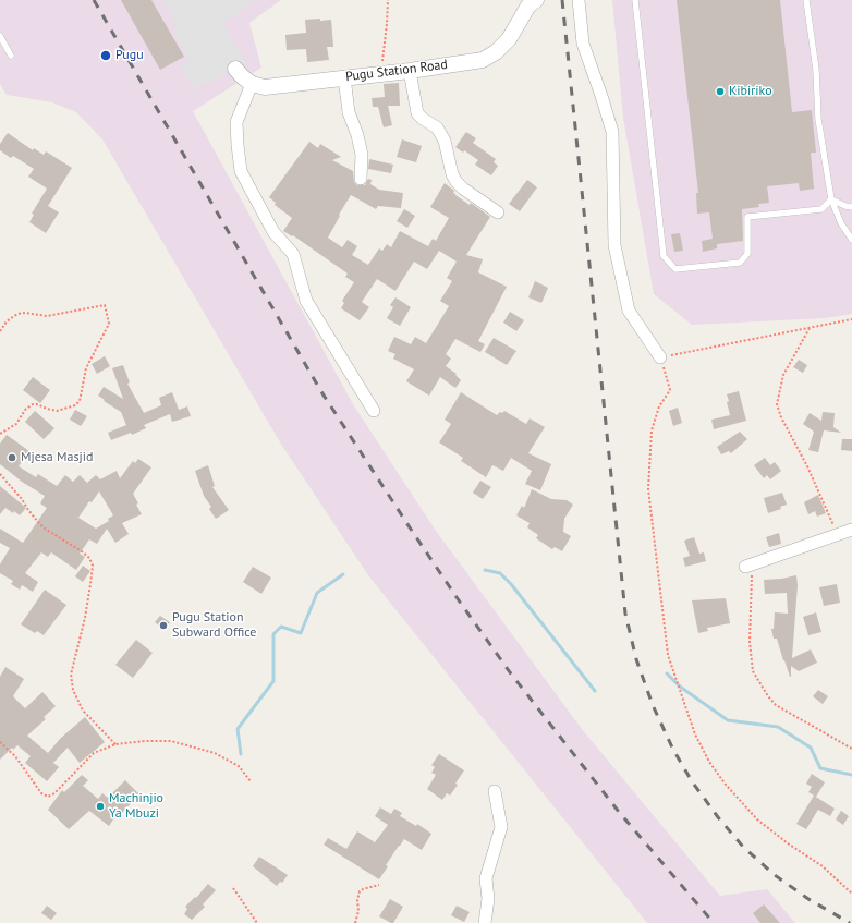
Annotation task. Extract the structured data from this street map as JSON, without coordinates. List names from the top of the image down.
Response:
{
  "streets": {
    "street": ["Pugu Station Road"]
  },
  "places": [
    "Pugu",
    "Kibiriko",
    "Mjesa Masjid",
    "Pugu Station Subward Office",
    "Machinjio Ya Mbuzi"
  ]
}
